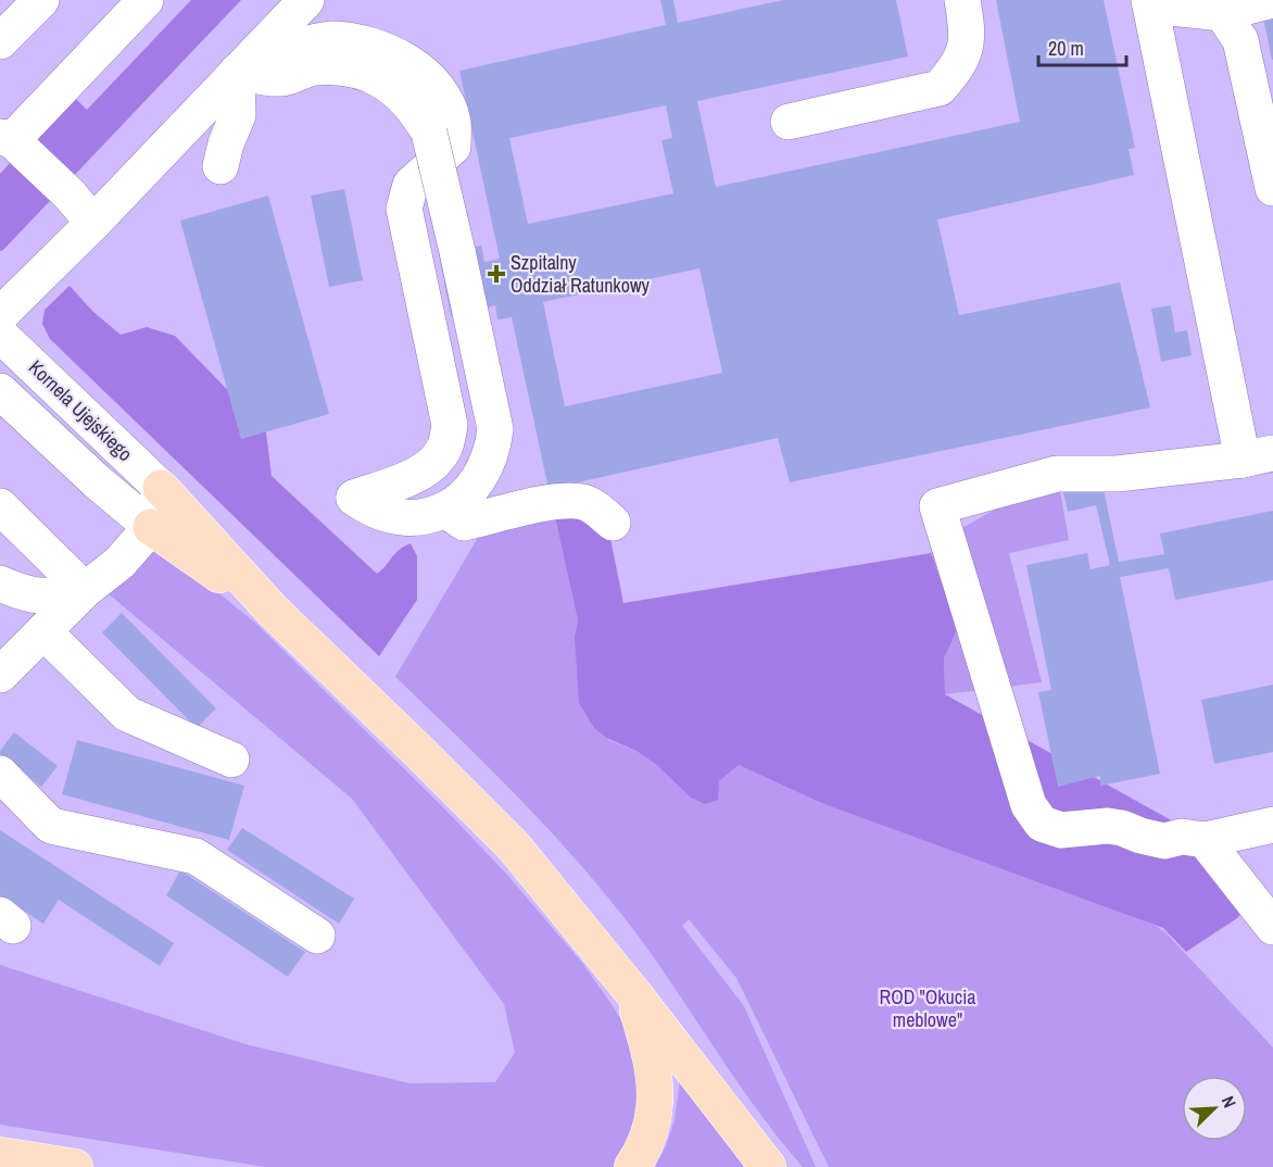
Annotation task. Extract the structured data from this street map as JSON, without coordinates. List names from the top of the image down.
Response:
{
  "streets": {
    "street": ["Kornela Ujejskiego"]
  },
  "parks": ["ROD \"Okucia meblowe\""],
  "places": {
    "health": ["Szpitalny Oddział Ratunkowy"]
  },
  "scale_bar": "20 m",
  "north": "top right"
}
